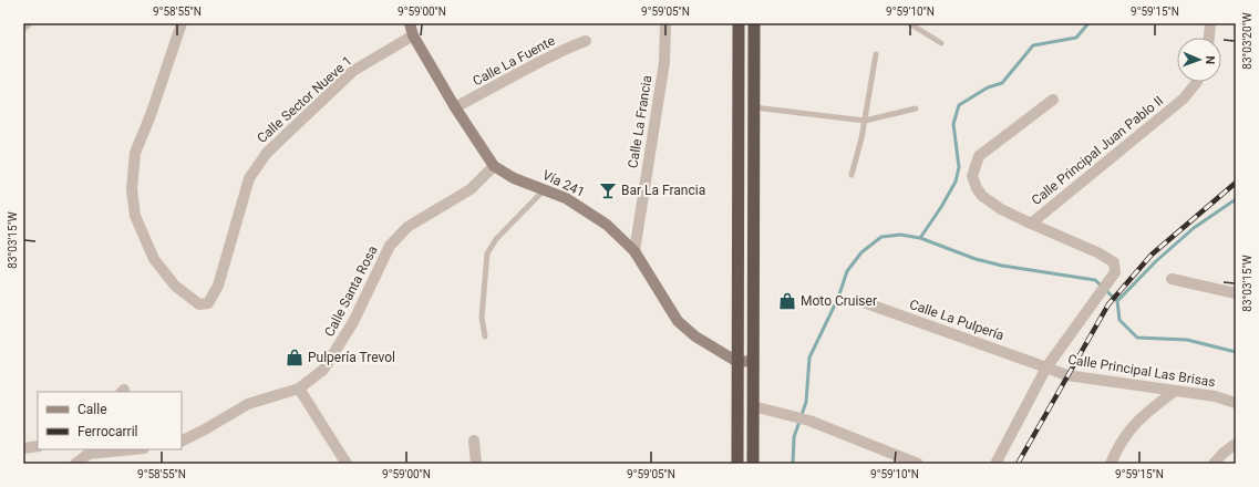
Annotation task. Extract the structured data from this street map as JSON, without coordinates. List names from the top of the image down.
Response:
{
  "streets": {
    "main road": ["Vía 241"],
    "street": [
      "Calle La Fuente",
      "Calle Sector Nueve 1",
      "Calle La Francia",
      "Calle Principal Juan Pablo II",
      "Calle Santa Rosa",
      "Calle La Pulpería",
      "Calle Principal Las Brisas"
    ]
  },
  "crossings": [
    ["Calle La Fuente", "Vía 241"],
    ["Calle Sector Nueve 1", "Vía 241"],
    ["Calle La Francia", "Vía 241"],
    ["Calle Principal Juan Pablo II", "Calle La Pulpería"],
    ["Calle Principal Juan Pablo II", "Calle Principal Las Brisas"],
    ["Vía 241", "Calle Santa Rosa"],
    ["Calle La Pulpería", "Calle Principal Las Brisas"]
  ],
  "places": {
    "bar": ["Bar La Francia"],
    "shop": ["Moto Cruiser", "Pulpería Trevol"]
  },
  "legend": ["Calle", "Ferrocarril"],
  "north": "right",
  "coordinates": [
    "9°58'55\"N",
    "9°59'00\"N",
    "9°59'05\"N",
    "9°59'10\"N",
    "9°59'15\"N",
    "83°03'20\"W",
    "83°03'15\"W"
  ]
}
